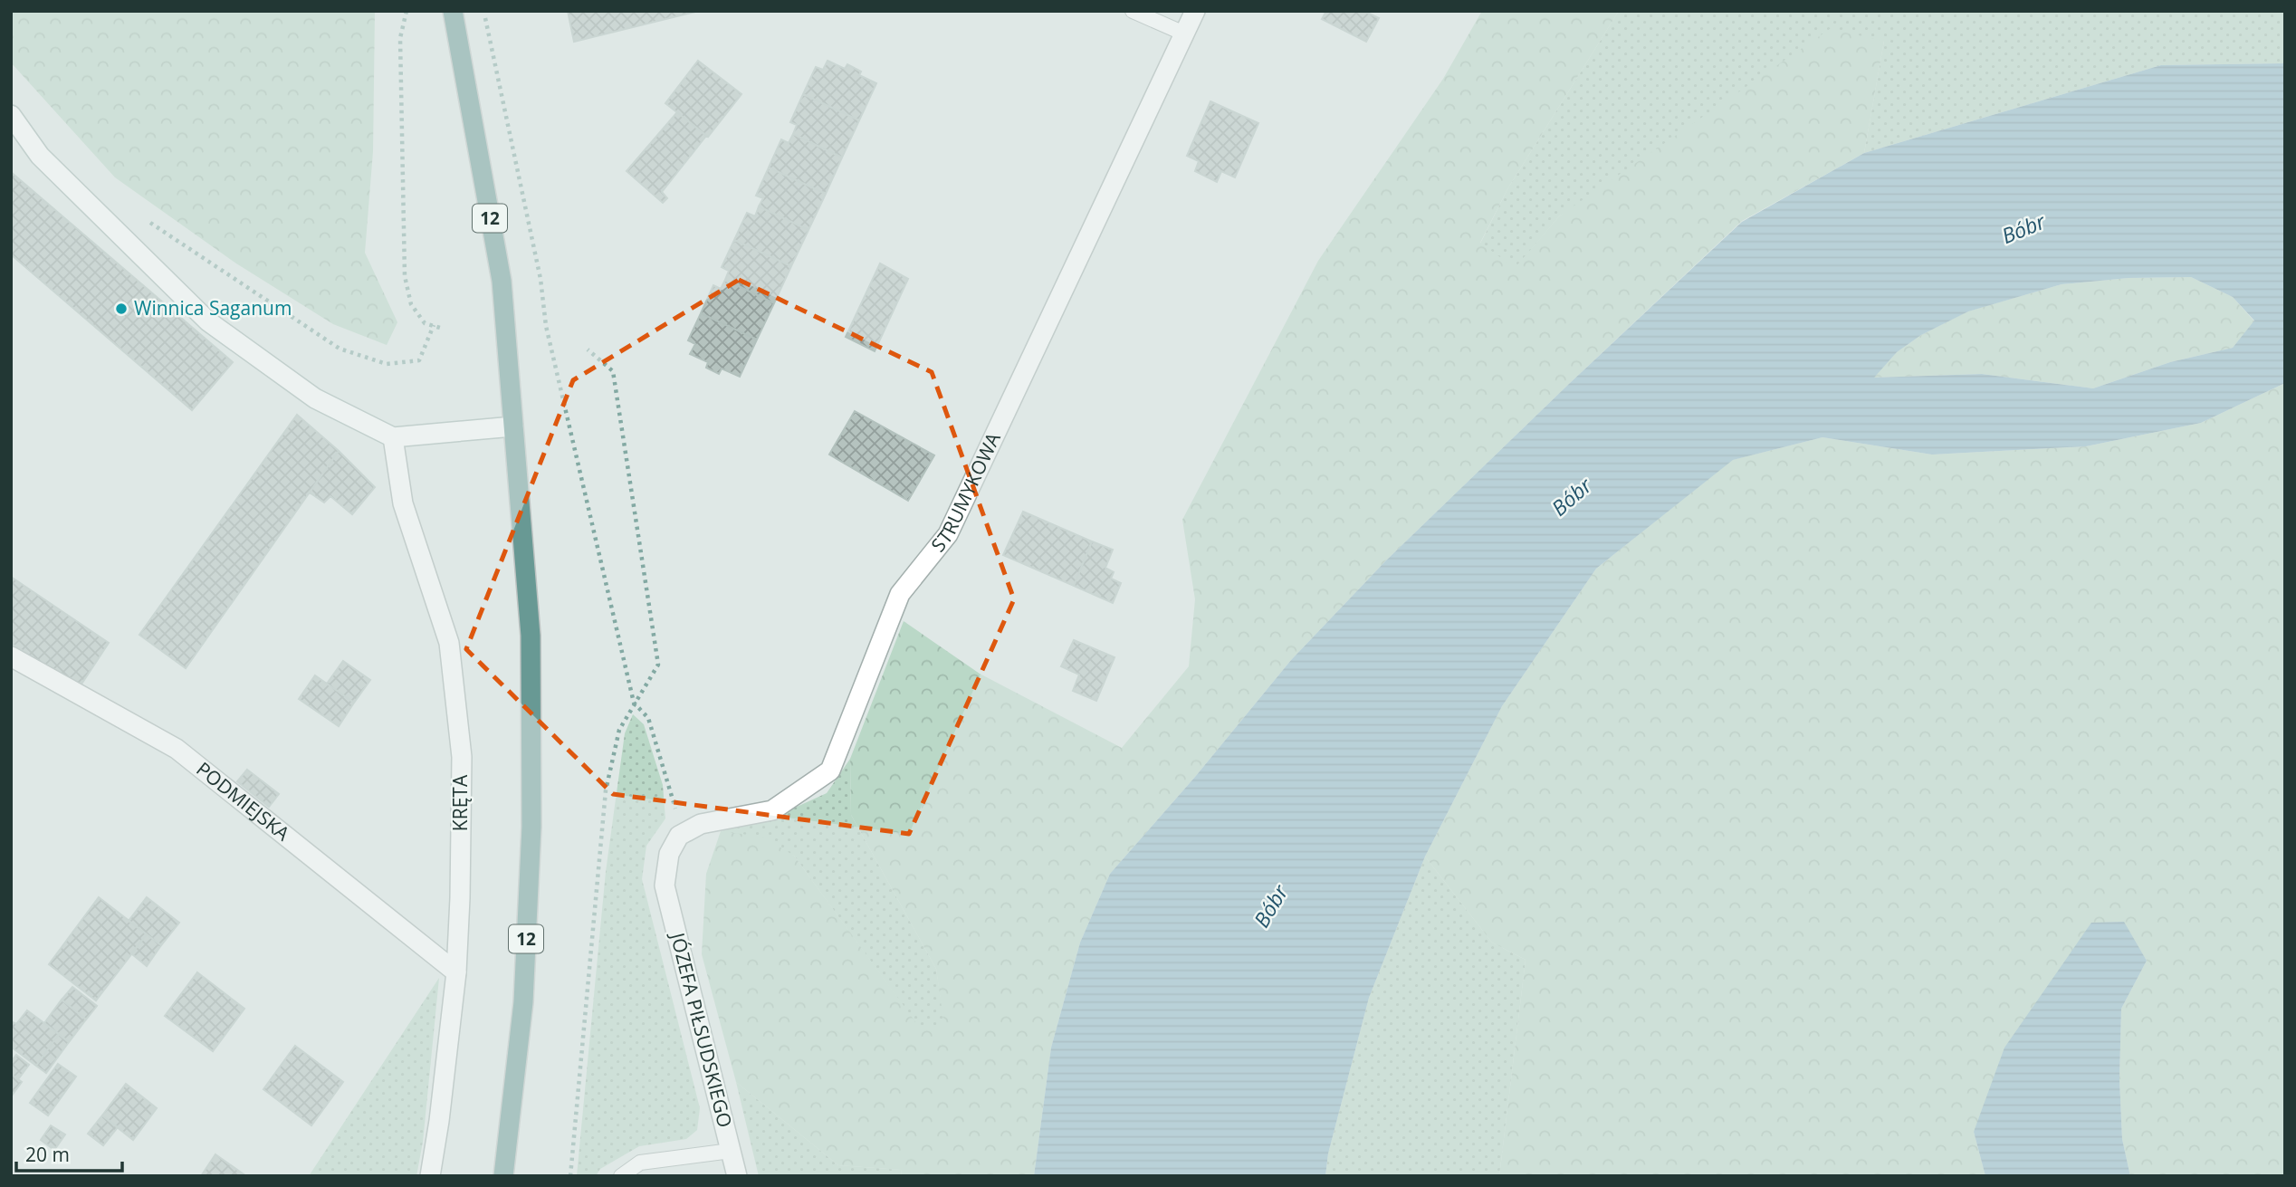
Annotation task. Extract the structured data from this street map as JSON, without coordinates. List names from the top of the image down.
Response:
{
  "streets": {
    "main road": ["12"],
    "street": [
      "STRUMYKOWA",
      "PODMIEJSKA",
      "KRĘTA",
      "JÓZEFA PIŁSUDSKIEGO"
    ]
  },
  "crossings": [
    ["STRUMYKOWA", "JÓZEFA PIŁSUDSKIEGO"],
    ["PODMIEJSKA", "KRĘTA"]
  ],
  "water": ["Bóbr"],
  "places": ["Winnica Saganum"],
  "scale_bar": "20 m"
}
